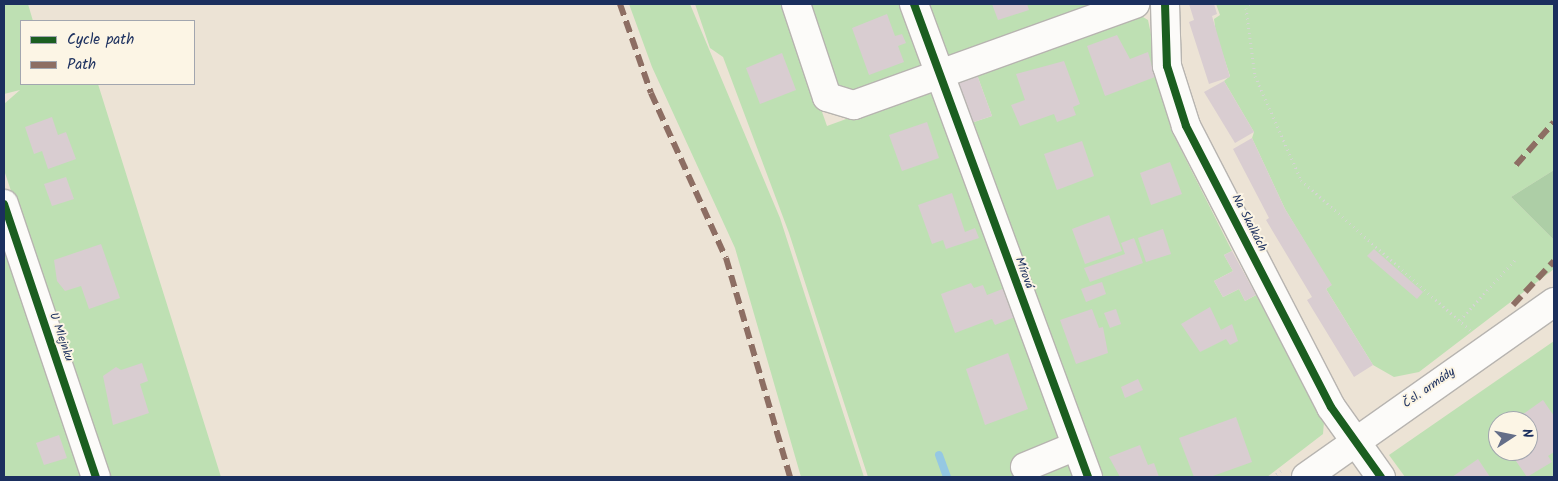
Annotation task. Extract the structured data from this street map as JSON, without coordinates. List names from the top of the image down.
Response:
{
  "streets": {
    "street": [
      "Na Skalkách",
      "Mírová",
      "U Mlejnku",
      "Čsl. armády"
    ]
  },
  "crossings": [
    ["Na Skalkách", "Čsl. armády"]
  ],
  "legend": ["Cycle path", "Path"],
  "north": "right"
}
